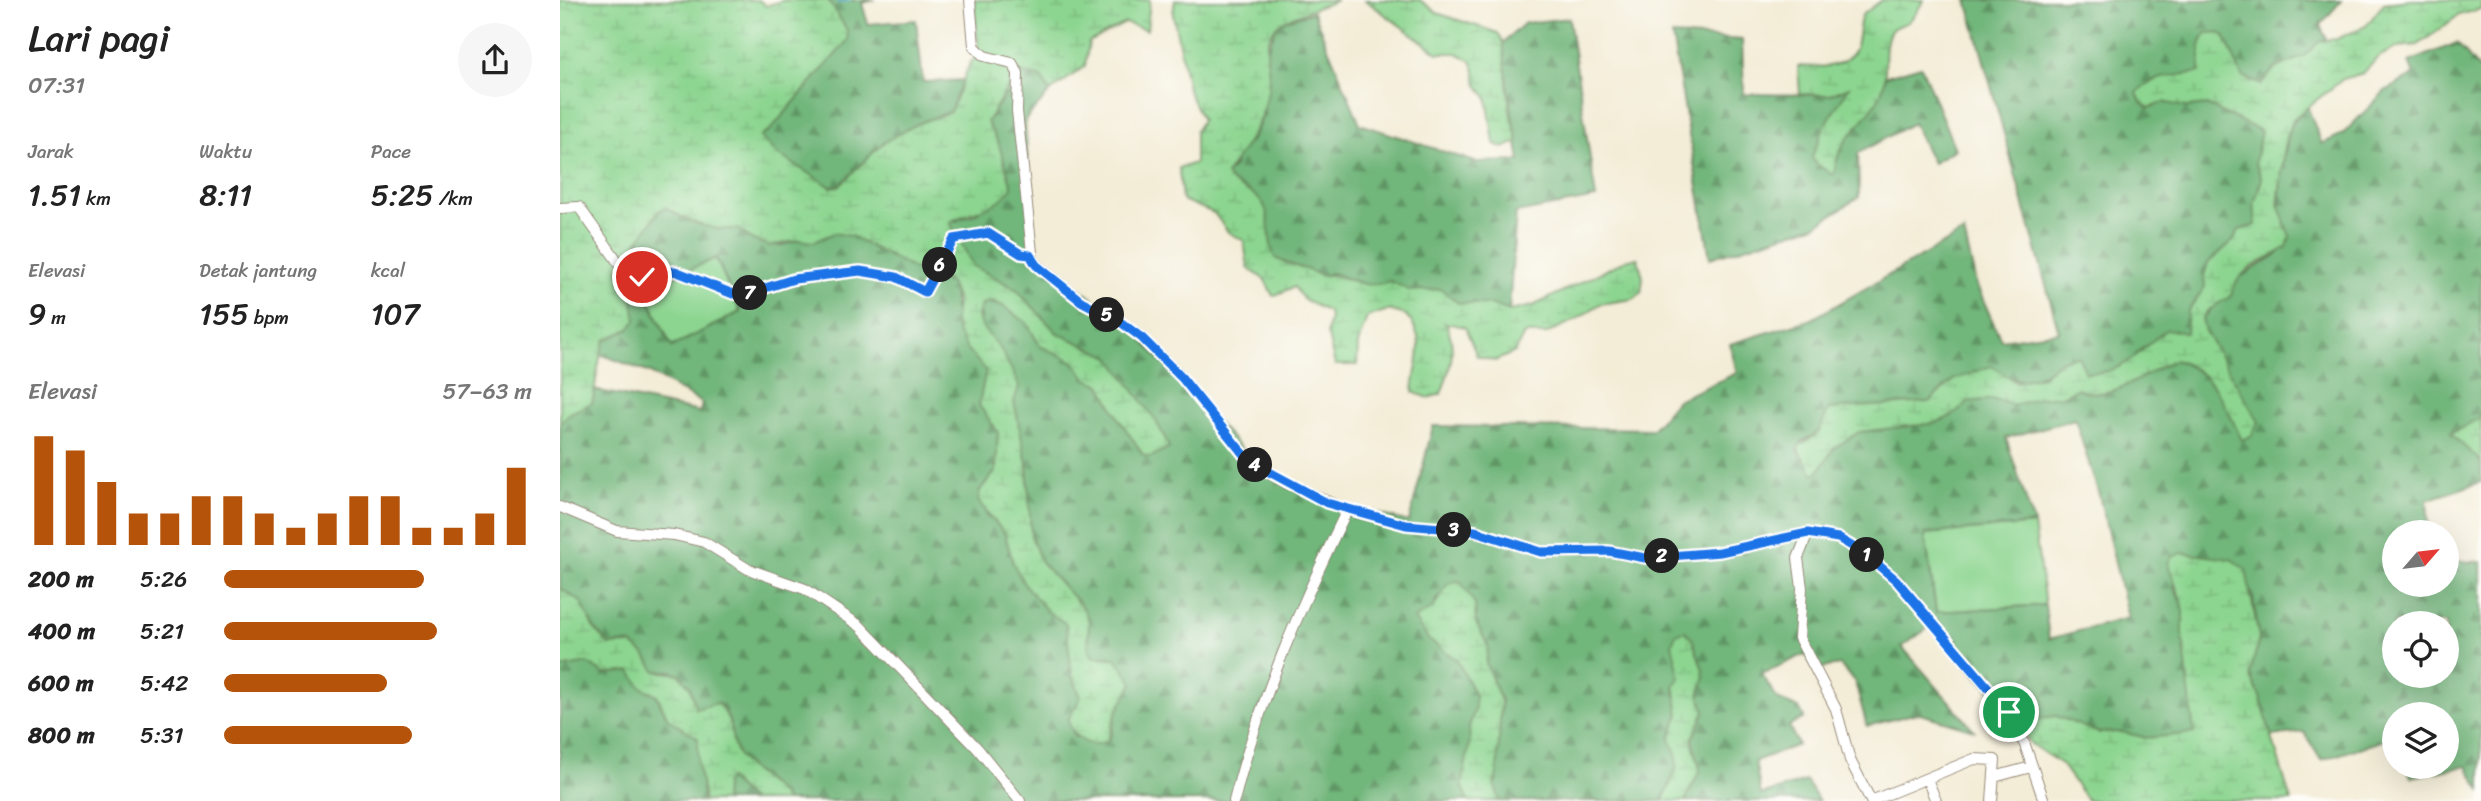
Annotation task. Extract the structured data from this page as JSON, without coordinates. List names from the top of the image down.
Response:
{
  "north": "top right",
  "page": {
    "heading": ["Lari pagi", "07:31"],
    "stats": [
      ["Jarak", "1.51 km"],
      ["Waktu", "8:11"],
      ["Pace", "5:25 /km"],
      ["Elevasi", "9 m"],
      ["Detak jantung", "155 bpm"],
      ["kcal", "107"]
    ],
    "pins": [
      "6",
      "7",
      "5",
      "4",
      "3",
      "1",
      "2"
    ],
    "chart": ["Elevasi", "57–63 m"],
    "list": [
      {
        "name": "200 m",
        "note": "5:26"
      },
      {
        "name": "400 m",
        "note": "5:21"
      },
      {
        "name": "600 m",
        "note": "5:42"
      },
      {
        "name": "800 m",
        "note": "5:31"
      }
    ]
  }
}
